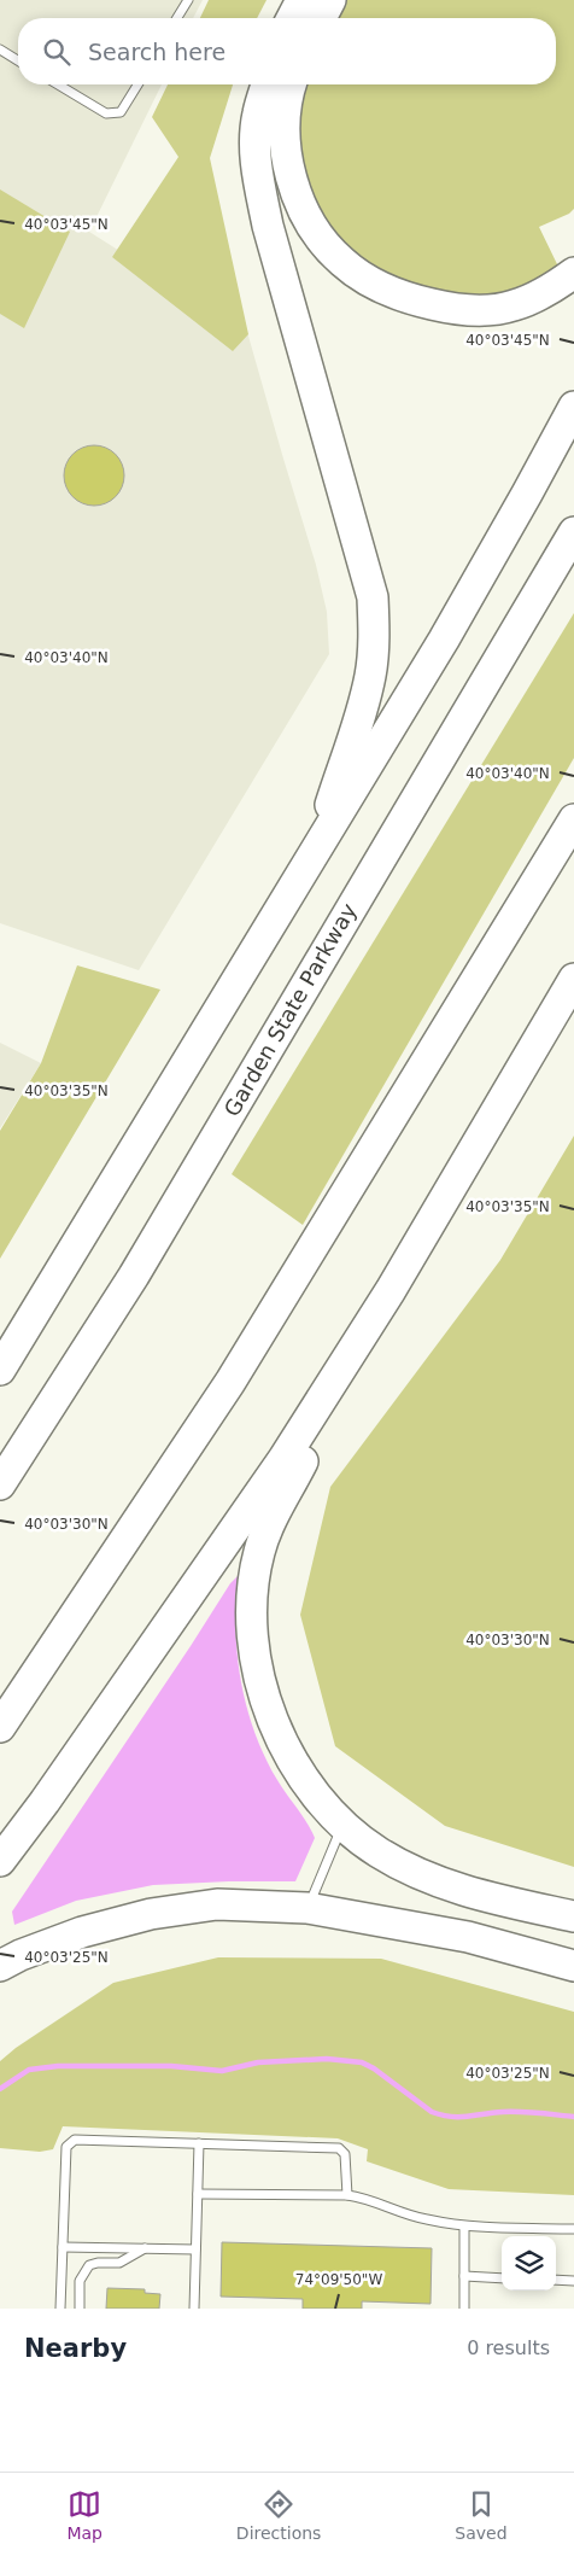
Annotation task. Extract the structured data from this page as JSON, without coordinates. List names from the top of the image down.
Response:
{
  "streets": {
    "highway": ["Garden State Parkway"]
  },
  "page": {
    "search": "Search here",
    "heading": ["Nearby", "0 results"],
    "nav": ["Map", "Directions", "Saved"]
  },
  "coordinates": [
    "40°03'45\"N",
    "40°03'40\"N",
    "40°03'35\"N",
    "40°03'30\"N",
    "40°03'25\"N",
    "74°09'50\"W"
  ]
}
